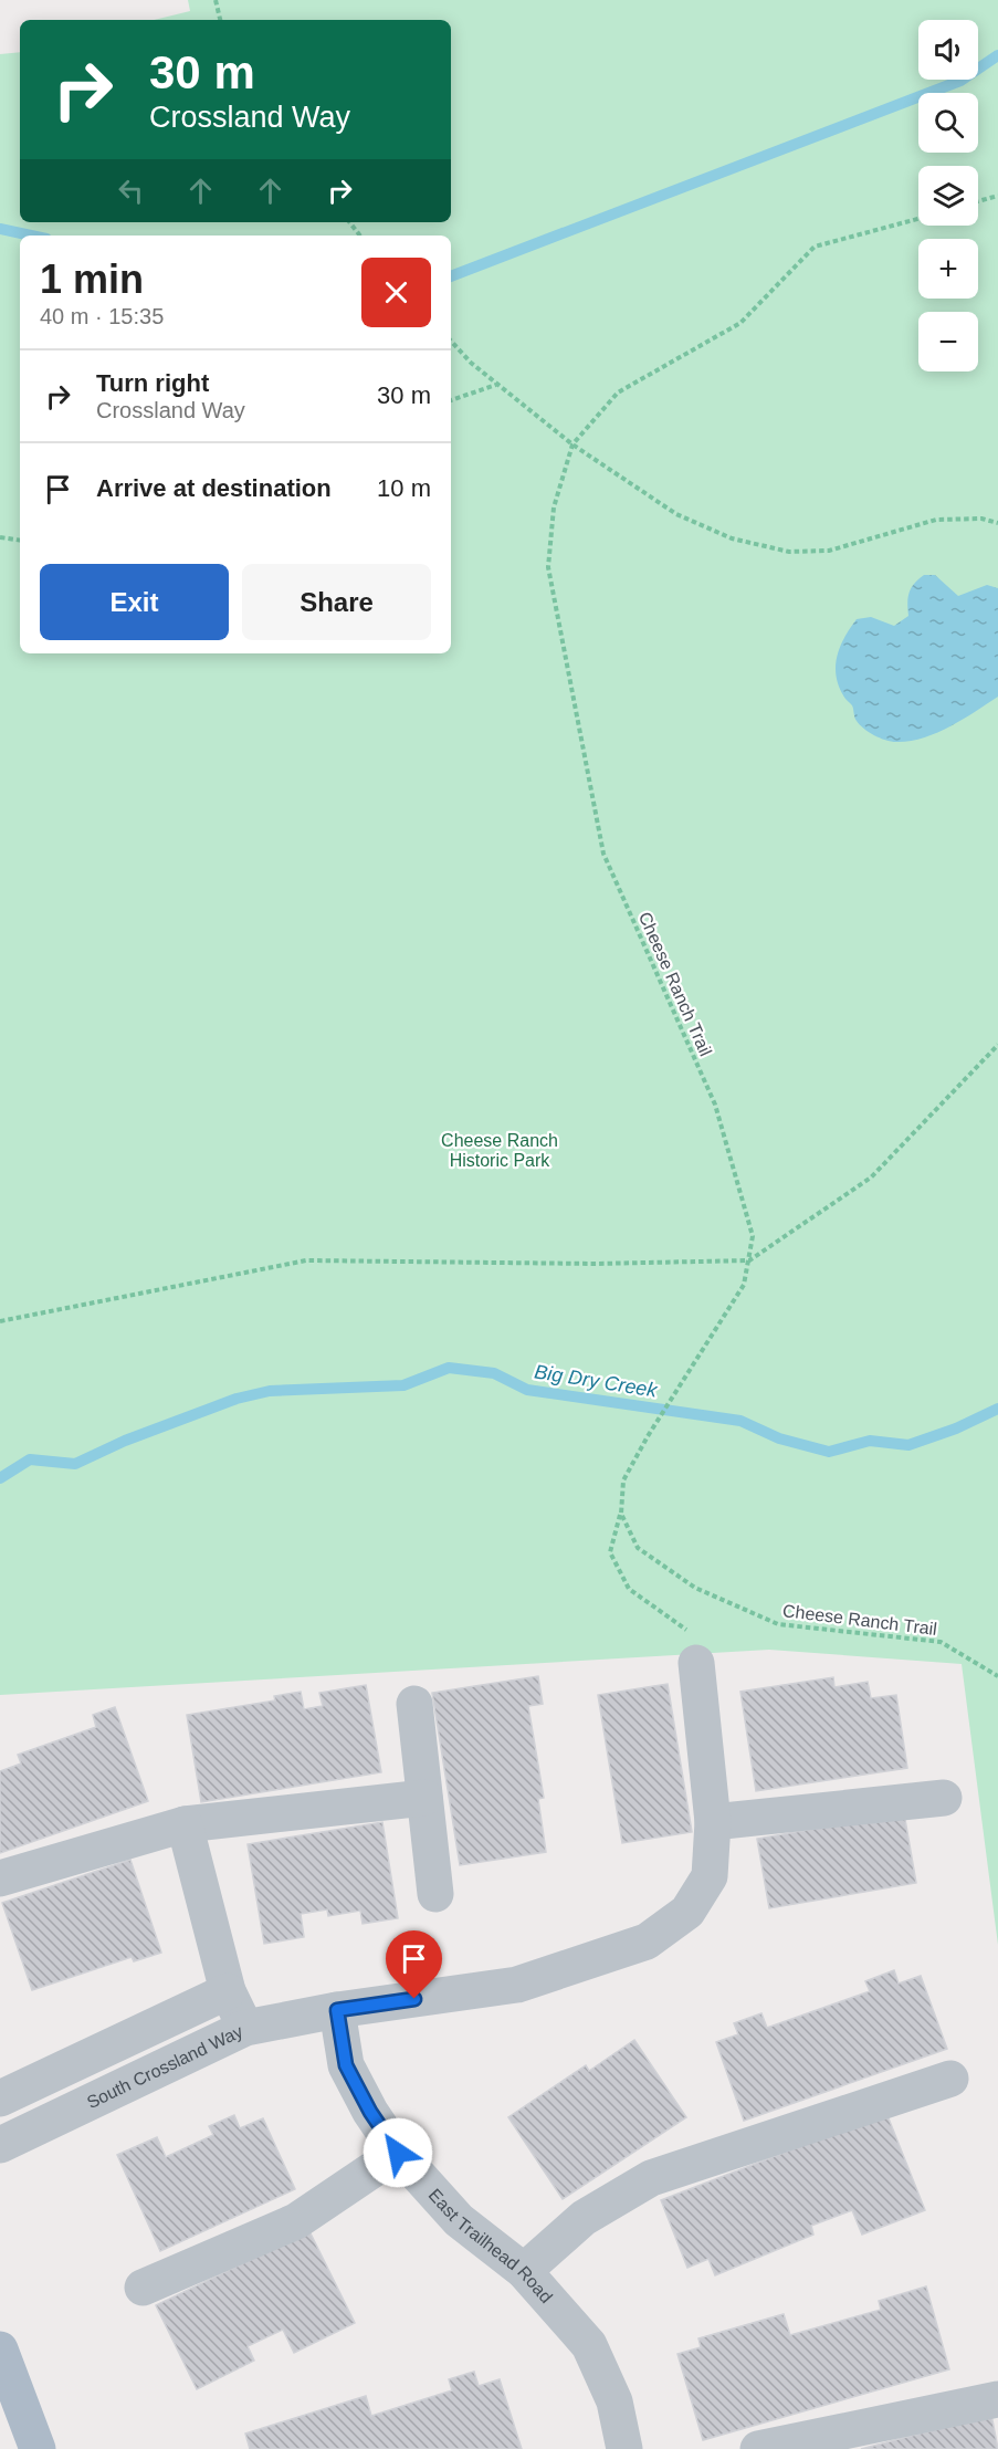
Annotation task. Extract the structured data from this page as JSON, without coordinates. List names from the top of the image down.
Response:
{
  "streets": {
    "street": ["South Crossland Way", "East Trailhead Road"],
    "path": ["Cheese Ranch Trail"]
  },
  "crossings": [
    ["South Crossland Way", "East Trailhead Road"]
  ],
  "water": ["Big Dry Creek"],
  "parks": ["Cheese Ranch Historic Park"],
  "page": {
    "map_buttons": ["+", "−"],
    "turn": ["30 m", "Crossland Way"],
    "heading": ["1 min", "40 m · 15:35"],
    "list": [
      {
        "name": "Turn right",
        "note": "Crossland Way",
        "value": "30 m"
      },
      {
        "name": "Arrive at destination",
        "value": "10 m"
      }
    ],
    "buttons": ["Exit", "Share"]
  }
}
